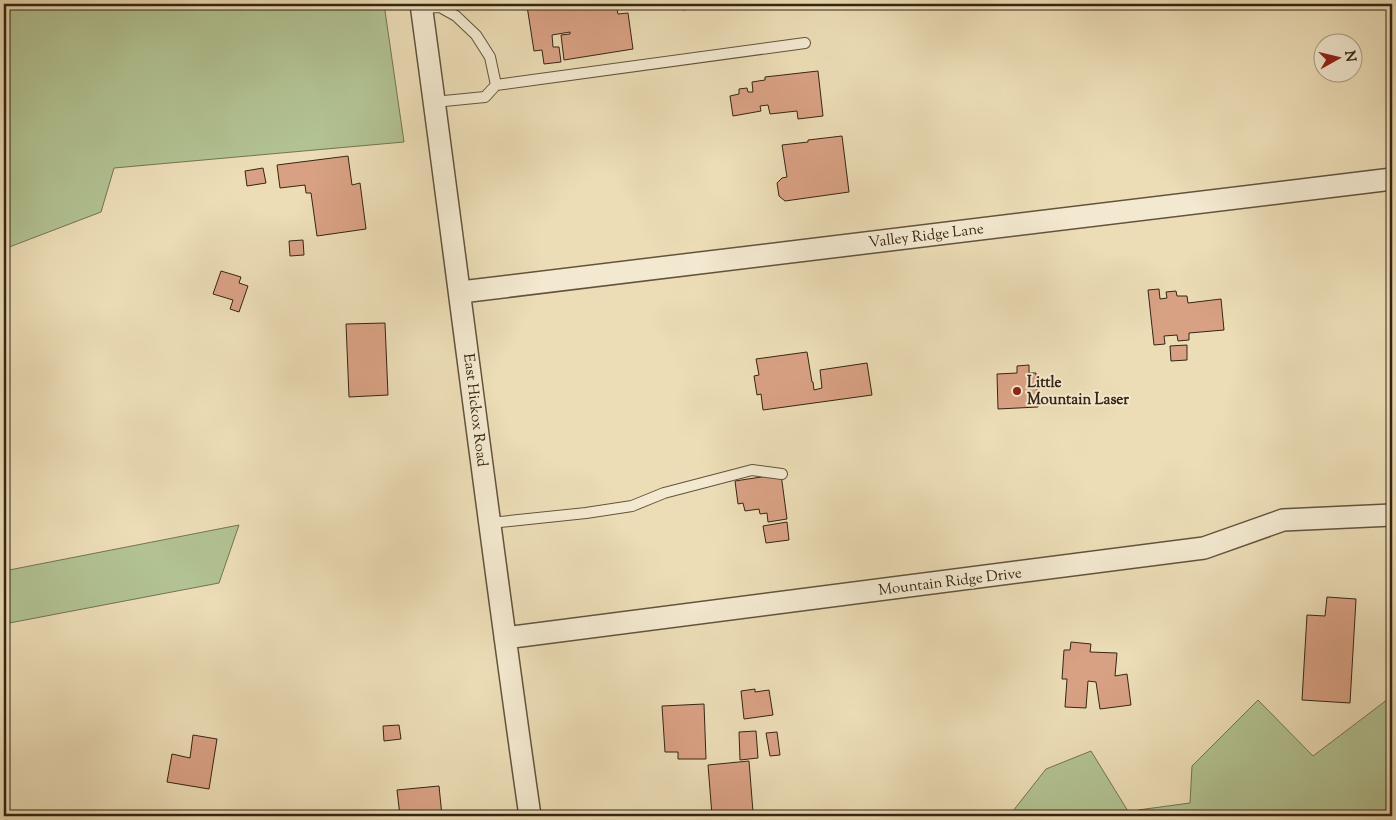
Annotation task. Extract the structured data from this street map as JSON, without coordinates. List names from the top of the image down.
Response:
{
  "streets": {
    "street": ["Valley Ridge Lane", "East Hickox Road", "Mountain Ridge Drive"]
  },
  "crossings": [
    ["Valley Ridge Lane", "East Hickox Road"],
    ["East Hickox Road", "Mountain Ridge Drive"]
  ],
  "places": ["Little Mountain Laser"],
  "north": "right"
}
